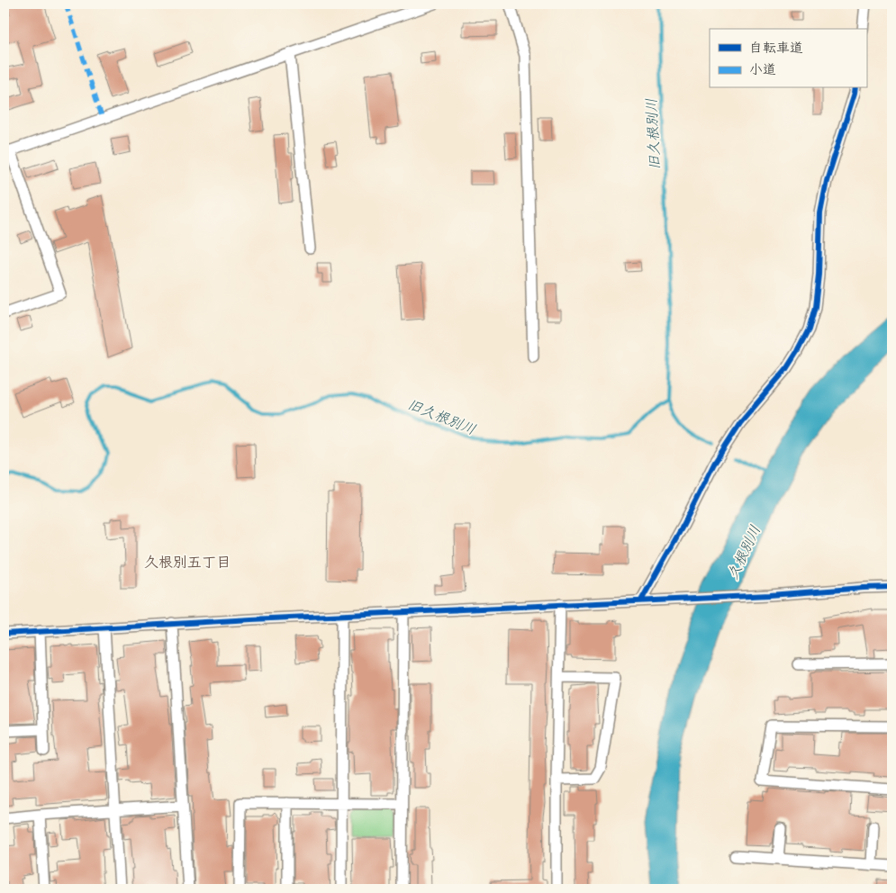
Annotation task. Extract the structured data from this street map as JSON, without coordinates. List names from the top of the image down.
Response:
{
  "districts": ["久根別五丁目"],
  "water": ["旧久根別川", "久根別川"],
  "legend": ["自転車道", "小道"]
}
